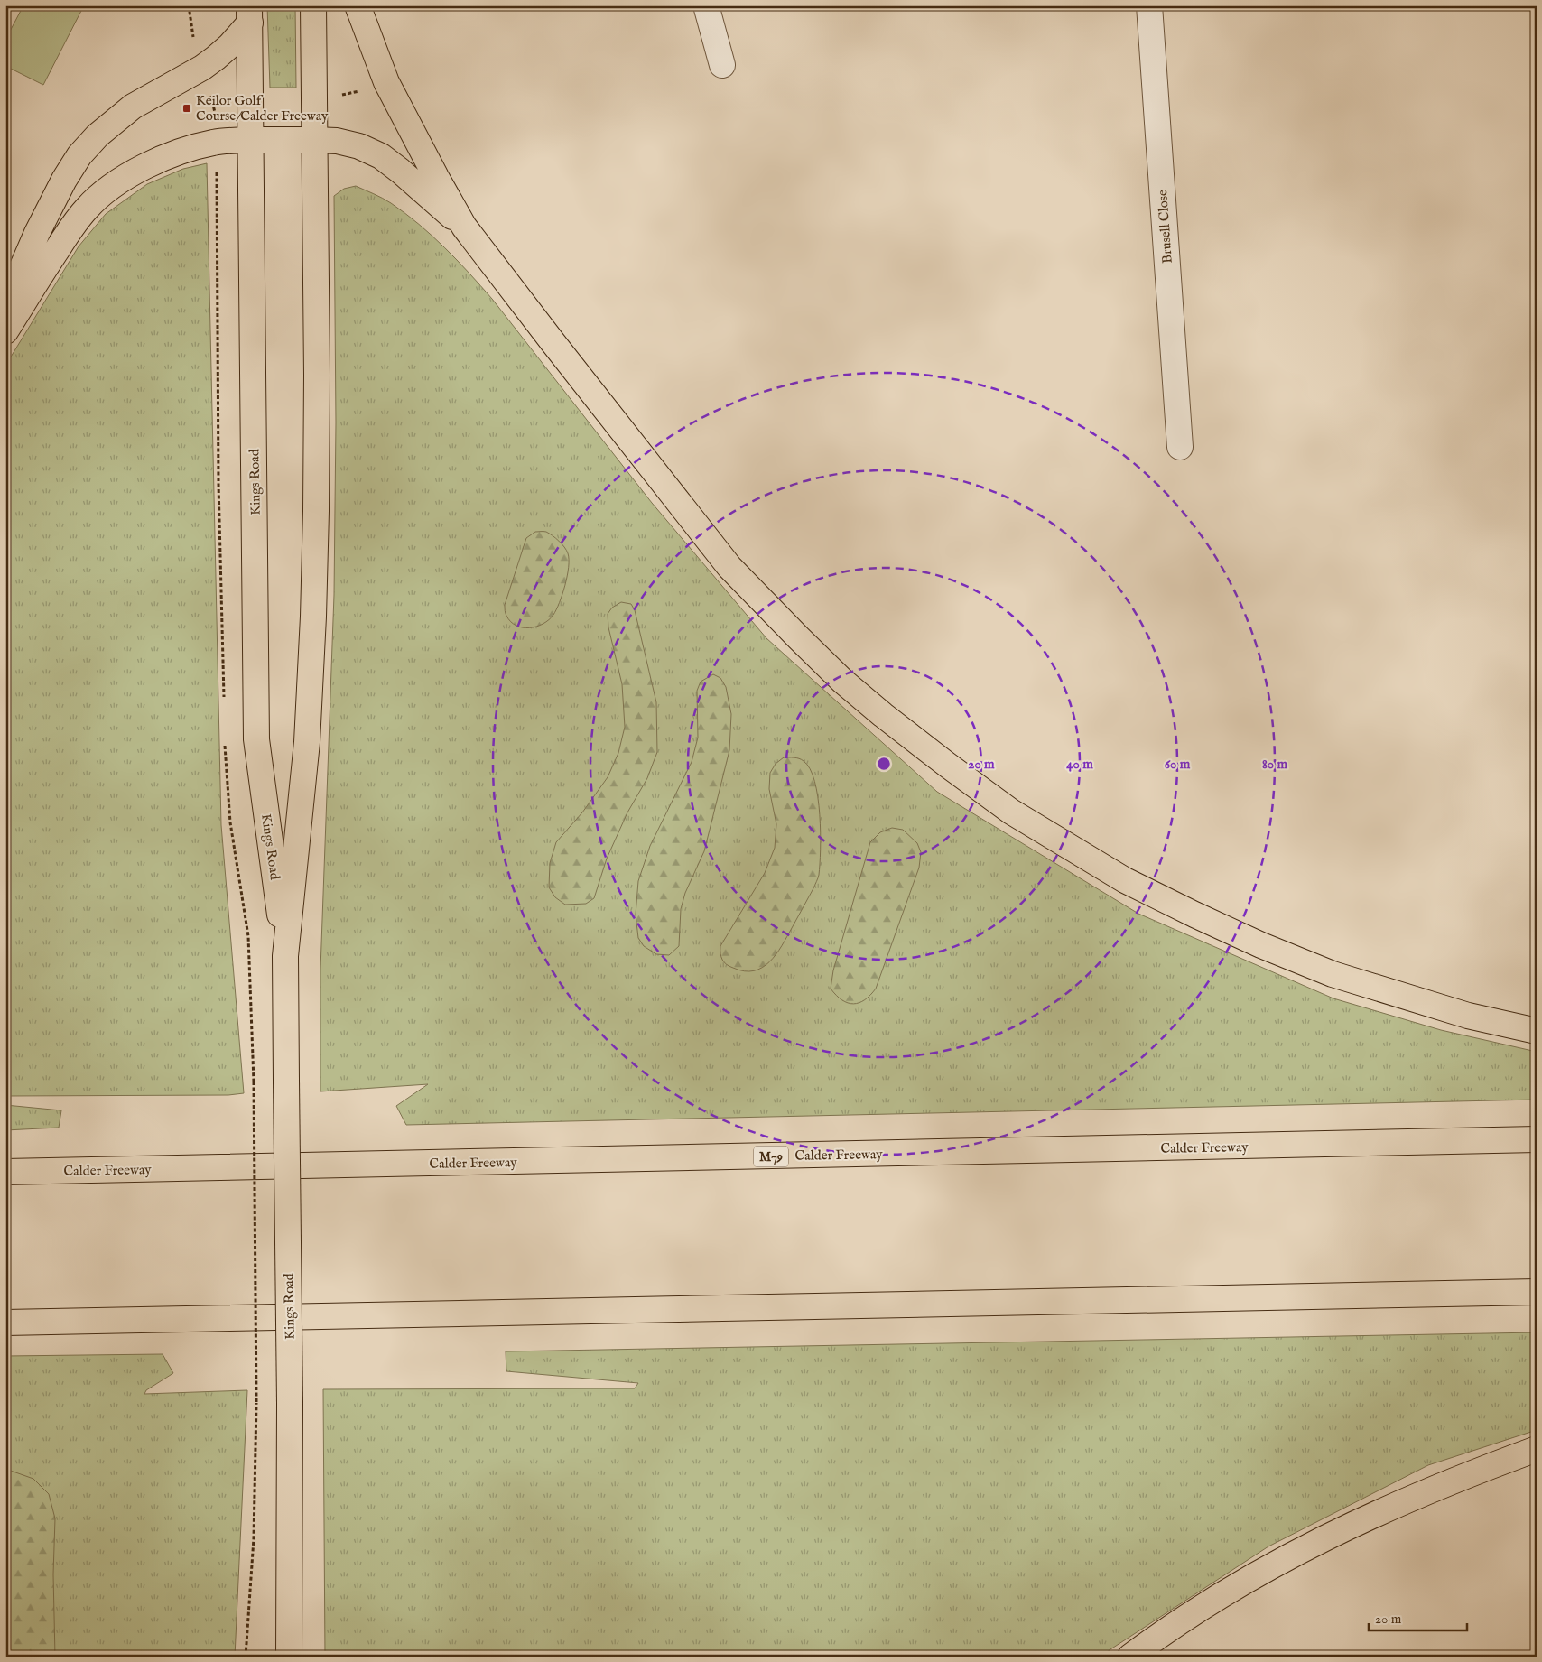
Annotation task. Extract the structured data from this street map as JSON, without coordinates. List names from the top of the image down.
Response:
{
  "streets": {
    "main road": ["Kings Road", "Calder Freeway", "M79"],
    "street": ["Brusell Close"]
  },
  "places": {
    "transit": ["Keilor Golf Course/Calder Freeway"]
  },
  "scale_bar": "20 m",
  "rings": [
    "20 m",
    "40 m",
    "60 m",
    "80 m"
  ]
}
